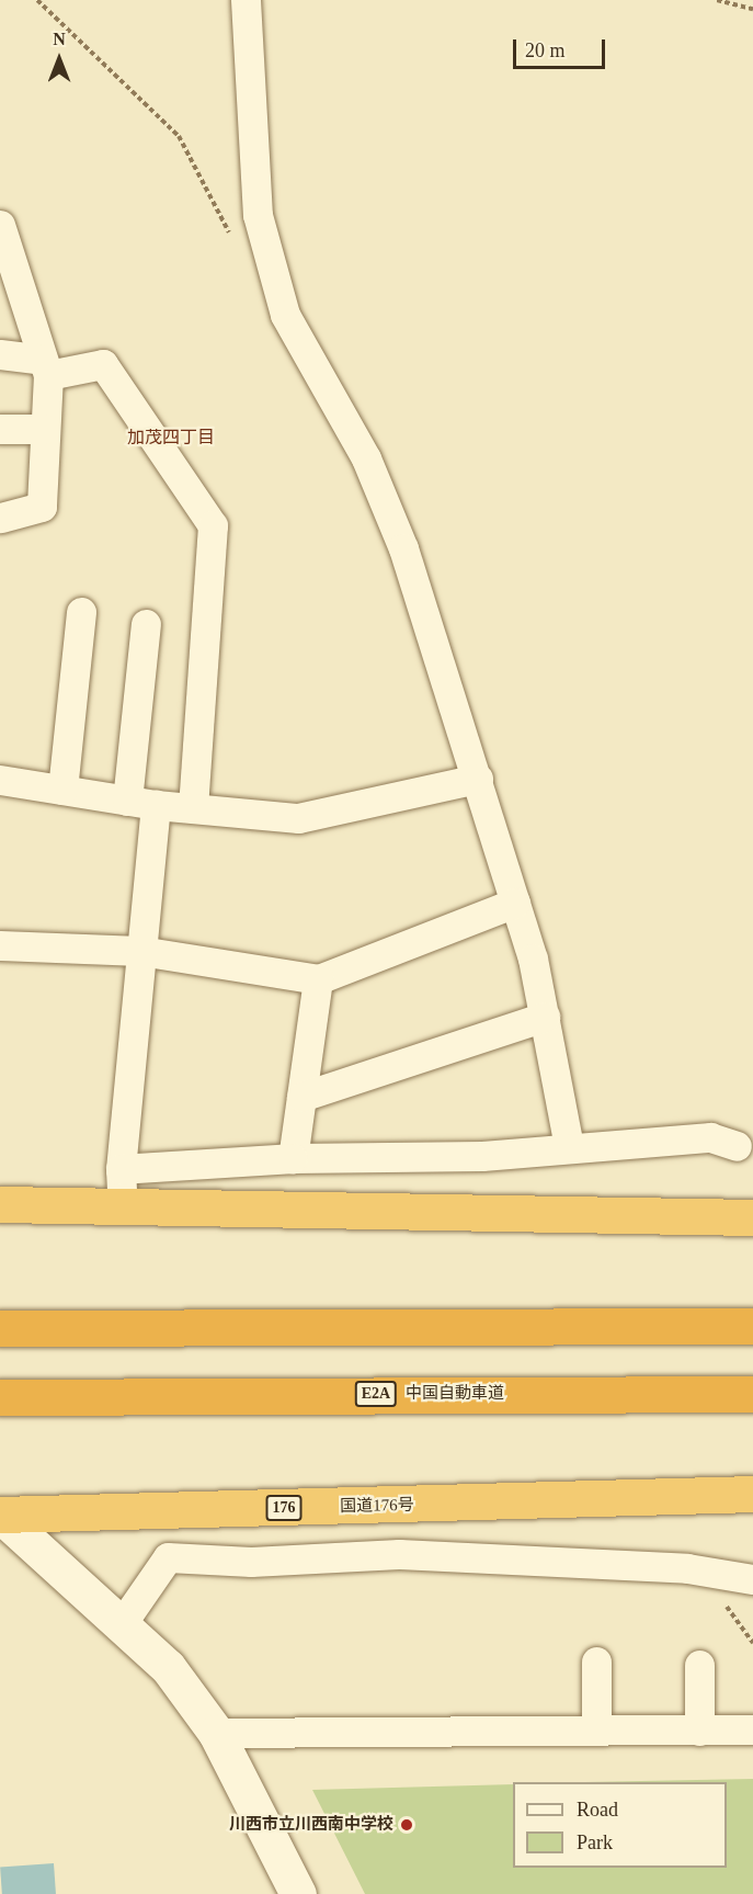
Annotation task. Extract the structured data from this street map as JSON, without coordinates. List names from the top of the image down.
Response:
{
  "streets": {
    "highway": [
      "E2A",
      "中国自動車道",
      "国道176号",
      "176"
    ]
  },
  "districts": ["加茂四丁目"],
  "places": ["川西市立川西南中学校"],
  "legend": ["Road", "Park"],
  "scale_bar": "20 m",
  "north": "top"
}
